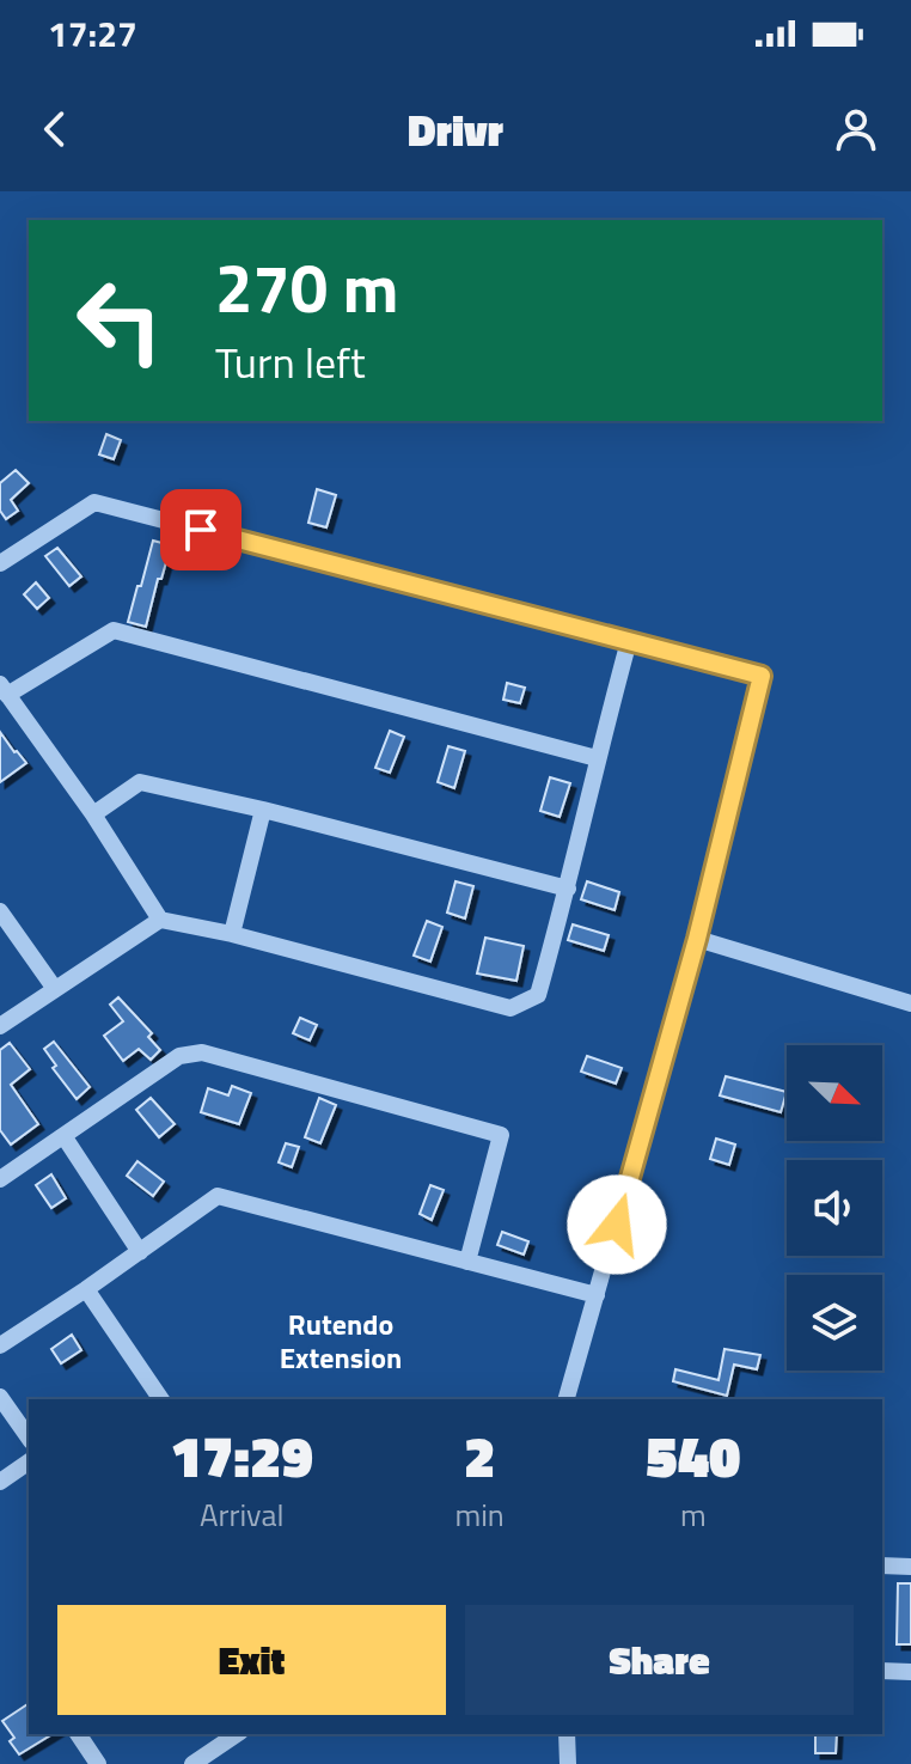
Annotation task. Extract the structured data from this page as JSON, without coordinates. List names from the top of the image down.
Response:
{
  "districts": ["Rutendo Extension"],
  "north": "bottom right",
  "page": {
    "status": "17:27",
    "header": "Drivr",
    "turn": ["270 m", "Turn left"],
    "eta": [
      "17:29",
      "Arrival",
      "2",
      "min",
      "540",
      "m"
    ],
    "buttons": ["Exit", "Share"]
  }
}
